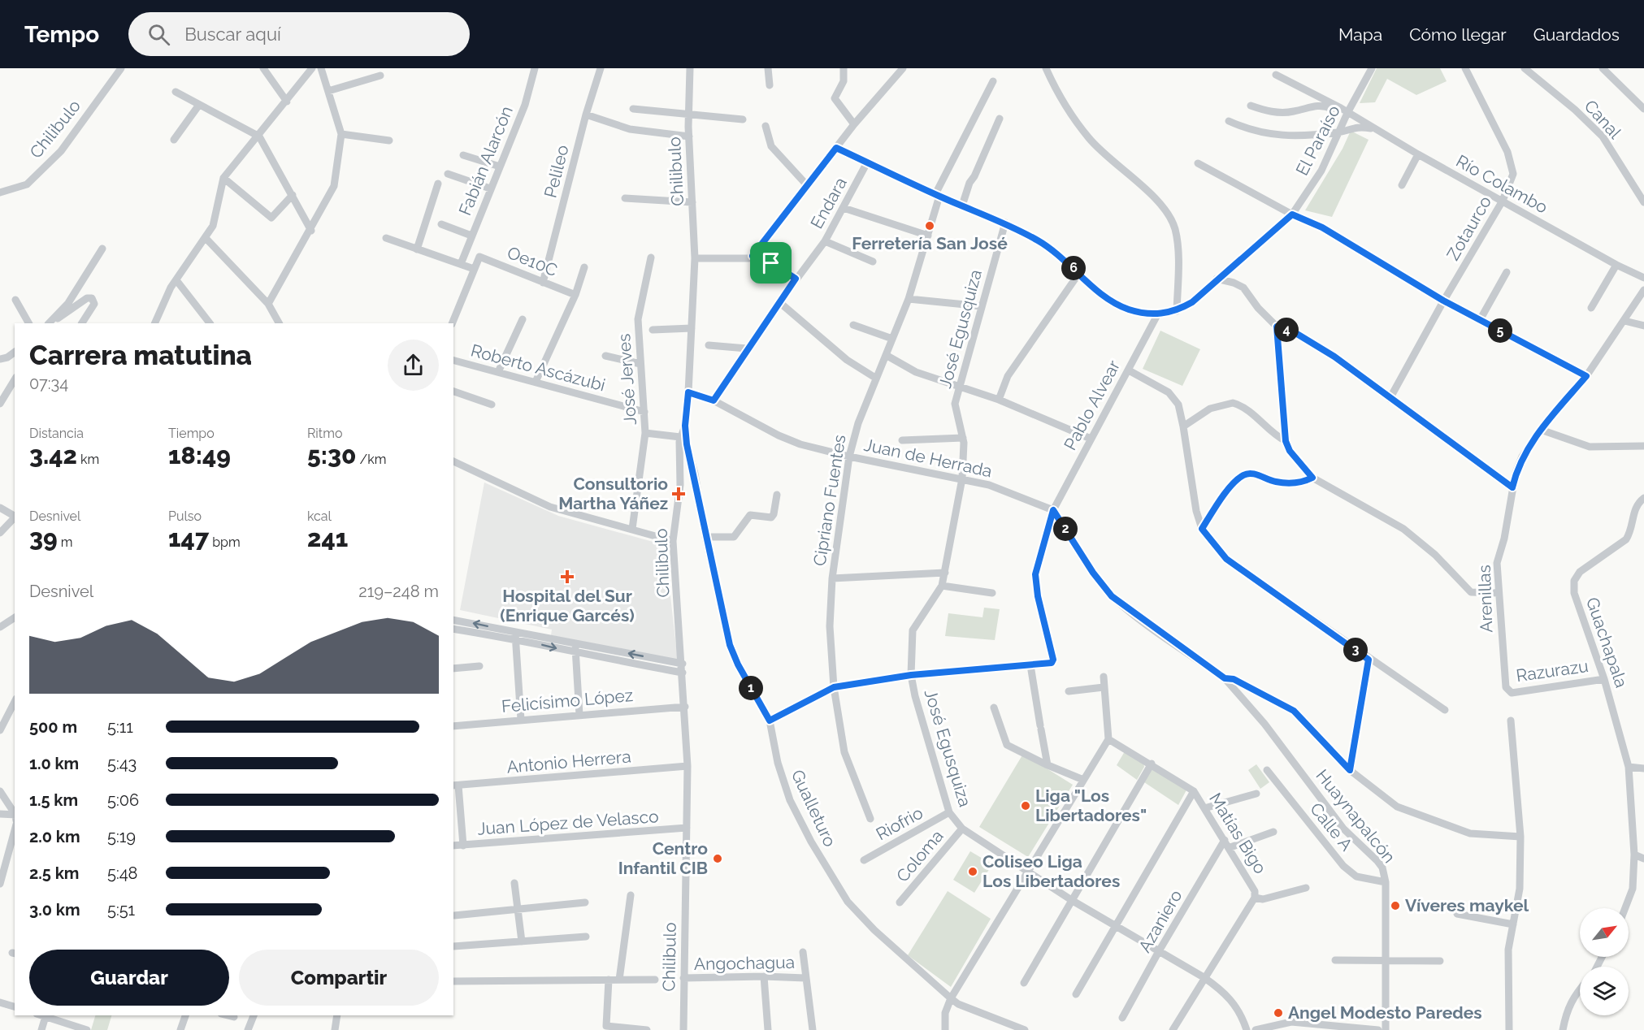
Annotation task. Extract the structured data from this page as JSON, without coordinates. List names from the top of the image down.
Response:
{
  "streets": {
    "street": [
      "Canal",
      "Chilibulo",
      "El Paraíso",
      "Fabián Alarcón",
      "Pelileo",
      "Río Colambo",
      "Endara",
      "Zotaurco",
      "Oe10C",
      "José Egusquiza",
      "Roberto Ascázubi",
      "José Jerves",
      "Pablo Alvear",
      "Juan de Herrada",
      "Cipriano Fuentes",
      "Arenillas",
      "Guachapala",
      "Razurazu",
      "Felicísimo López",
      "Antonio Herrera",
      "Gualleturo",
      "Huaynapalcón",
      "Juan López de Velasco",
      "Riofrio",
      "Calle A",
      "Matías Bigo",
      "Coloma",
      "Azaniero",
      "Angochagua"
    ]
  },
  "crossings": [
    ["Chilibulo", "Juan de Herrada"],
    ["Chilibulo", "Felicísimo López"],
    ["Chilibulo", "Antonio Herrera"],
    ["Chilibulo", "Gualleturo"],
    ["Chilibulo", "Juan López de Velasco"],
    ["Chilibulo", "Angochagua"],
    ["El Paraíso", "Río Colambo"],
    ["Pelileo", "Oe10C"],
    ["Río Colambo", "Zotaurco"],
    ["Endara", "Juan de Herrada"],
    ["José Egusquiza", "Juan de Herrada"],
    ["José Egusquiza", "Riofrio"],
    ["José Egusquiza", "Matías Bigo"],
    ["José Egusquiza", "Coloma"],
    ["José Egusquiza", "Azaniero"],
    ["Roberto Ascázubi", "José Jerves"],
    ["Pablo Alvear", "Juan de Herrada"],
    ["Juan de Herrada", "Cipriano Fuentes"],
    ["Arenillas", "Razurazu"],
    ["Guachapala", "Razurazu"],
    ["Huaynapalcón", "Calle A"],
    ["Matías Bigo", "Azaniero"]
  ],
  "places": {
    "other": [
      "Ferretería San José",
      "Liga \"Los Libertadores\"",
      "Centro Infantil CIB",
      "Coliseo Liga Los Libertadores",
      "Víveres maykel",
      "Angel Modesto Paredes"
    ],
    "health": ["Consultorio Martha Yáñez", "Hospital del Sur (Enrique Garcés)"]
  },
  "north": "top right",
  "page": {
    "header": "Tempo",
    "search": "Buscar aquí",
    "nav": ["Mapa", "Cómo llegar", "Guardados"],
    "pins": [
      "6",
      "4",
      "5",
      "2",
      "3",
      "1"
    ],
    "heading": ["Carrera matutina", "07:34"],
    "stats": [
      ["Distancia", "3.42 km"],
      ["Tiempo", "18:49"],
      ["Ritmo", "5:30 /km"],
      ["Desnivel", "39 m"],
      ["Pulso", "147 bpm"],
      ["kcal", "241"]
    ],
    "chart": ["Desnivel", "219–248 m"],
    "list": [
      {
        "name": "500 m",
        "note": "5:11"
      },
      {
        "name": "1.0 km",
        "note": "5:43"
      },
      {
        "name": "1.5 km",
        "note": "5:06"
      },
      {
        "name": "2.0 km",
        "note": "5:19"
      },
      {
        "name": "2.5 km",
        "note": "5:48"
      },
      {
        "name": "3.0 km",
        "note": "5:51"
      }
    ],
    "buttons": ["Guardar", "Compartir"]
  }
}
